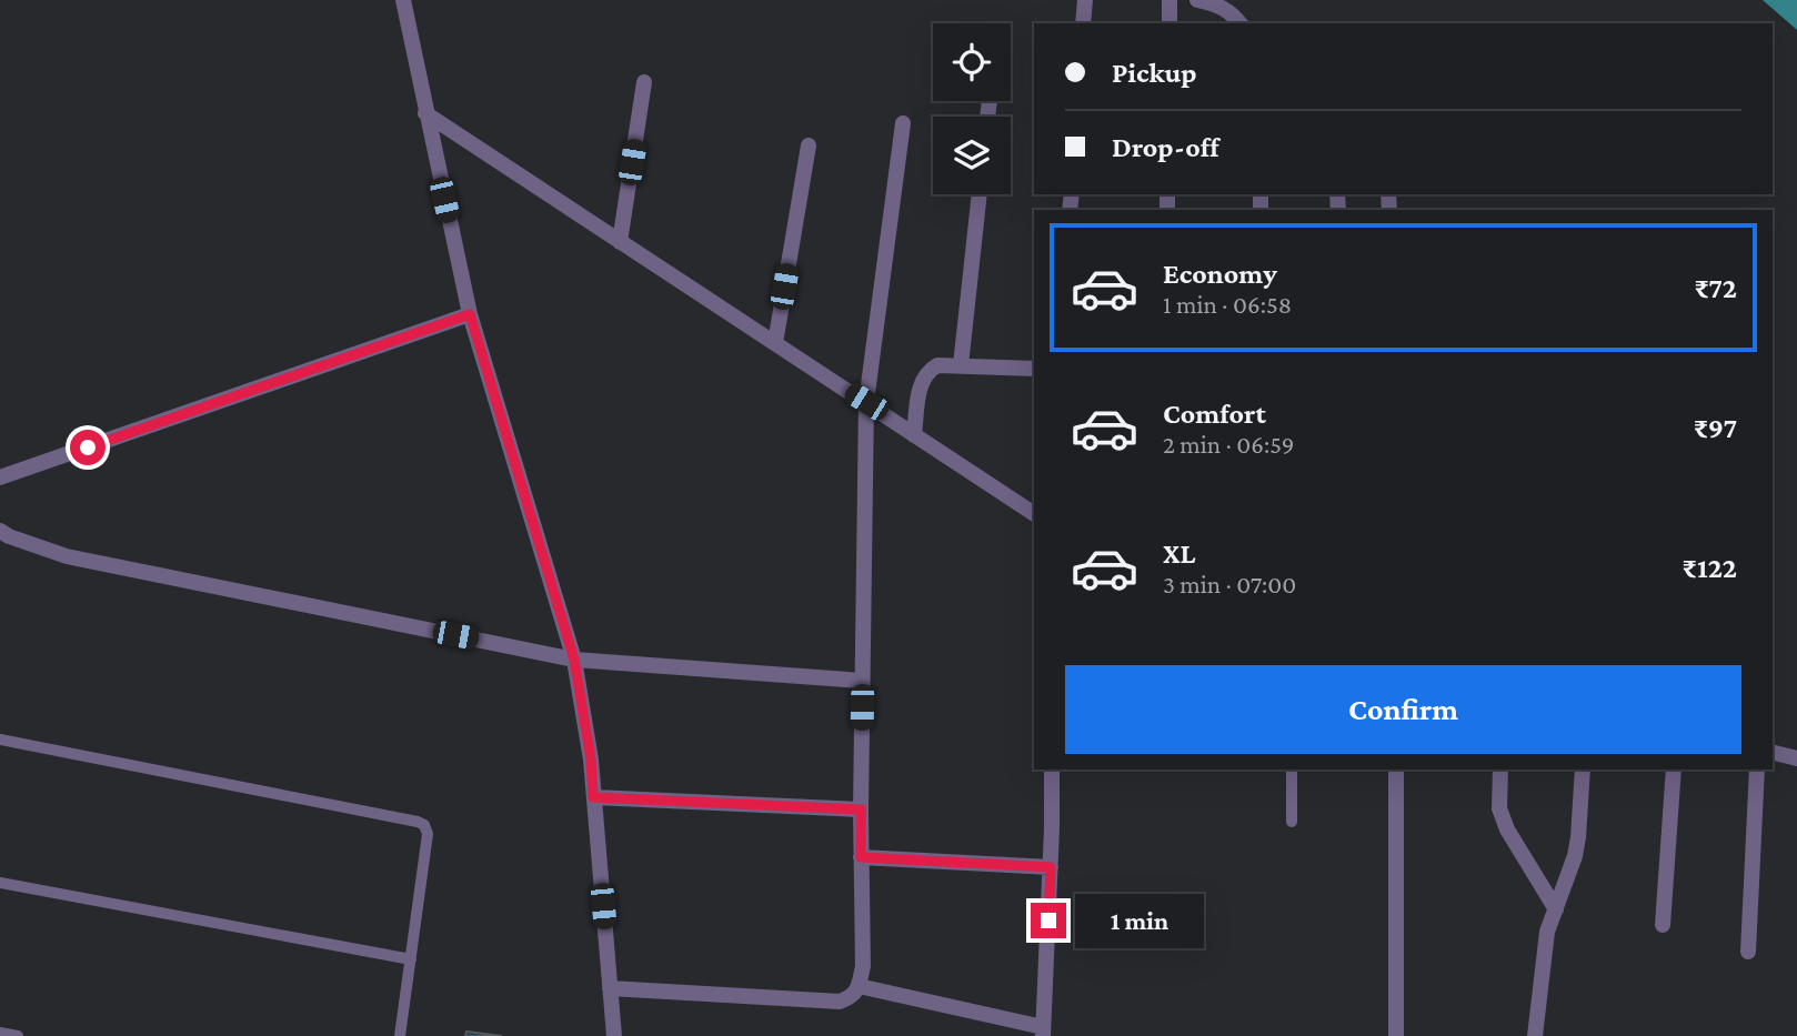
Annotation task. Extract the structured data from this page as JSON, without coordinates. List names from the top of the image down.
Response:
{
  "page": {
    "banner": ["Pickup", "Drop-off"],
    "list": [
      {
        "name": "Economy",
        "note": "1 min · 06:58",
        "value": "₹72"
      },
      {
        "name": "Comfort",
        "note": "2 min · 06:59",
        "value": "₹97"
      },
      {
        "name": "XL",
        "note": "3 min · 07:00",
        "value": "₹122"
      }
    ],
    "buttons": "Confirm",
    "bubble": "1 min"
  }
}
